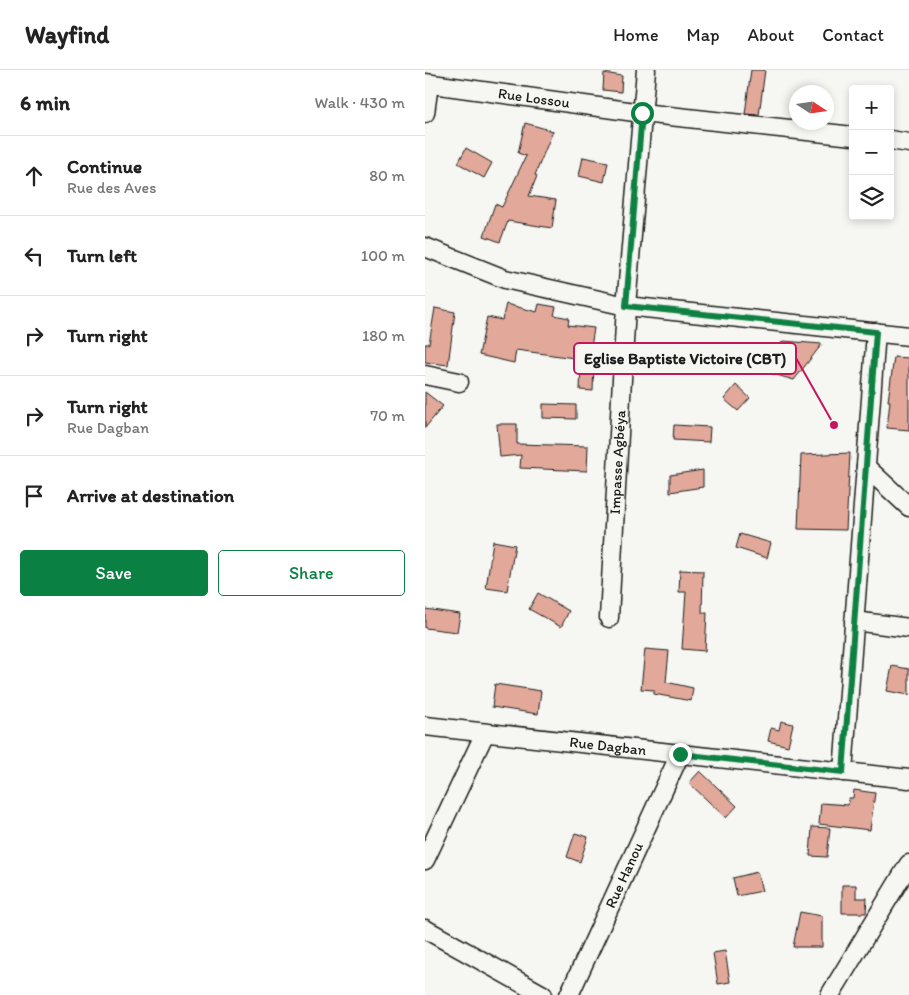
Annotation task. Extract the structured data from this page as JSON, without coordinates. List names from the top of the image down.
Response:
{
  "streets": {
    "street": [
      "Rue Lossou",
      "Impasse Agbéya",
      "Rue Dagban",
      "Rue Hanou"
    ]
  },
  "crossings": [
    ["Rue Lossou", "Impasse Agbéya"],
    ["Rue Dagban", "Rue Hanou"]
  ],
  "places": ["Eglise Baptiste Victoire (CBT)"],
  "north": "right",
  "page": {
    "header": "Wayfind",
    "nav": [
      "Home",
      "Map",
      "About",
      "Contact"
    ],
    "heading": ["6 min", "Walk · 430 m"],
    "map_buttons": ["+", "−"],
    "list": [
      ["Continue", "Rue des Aves", "80 m"],
      ["Turn left", "100 m"],
      ["Turn right", "180 m"],
      ["Turn right", "Rue Dagban", "70 m"],
      "Arrive at destination"
    ],
    "buttons": ["Save", "Share"]
  }
}
